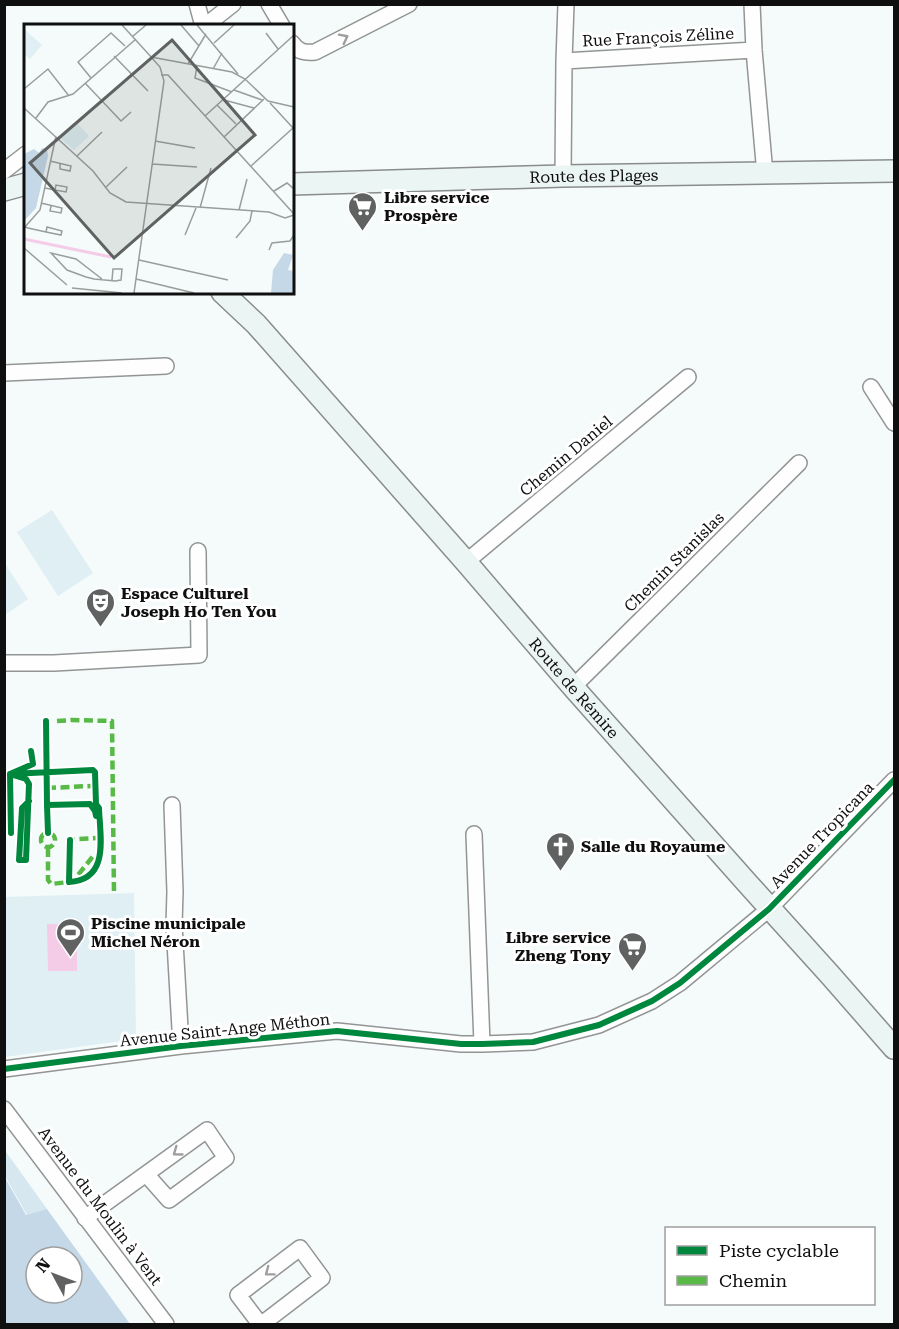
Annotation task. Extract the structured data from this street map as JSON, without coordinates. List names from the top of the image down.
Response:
{
  "streets": {
    "main road": ["Route des Plages", "Route de Rémire"],
    "street": [
      "Rue François Zéline",
      "Chemin Daniel",
      "Chemin Stanislas",
      "Avenue Tropicana",
      "Avenue Saint-Ange Méthon",
      "Avenue du Moulin à Vent"
    ]
  },
  "crossings": [
    ["Chemin Daniel", "Route de Rémire"],
    ["Chemin Stanislas", "Route de Rémire"],
    ["Route de Rémire", "Avenue Tropicana"],
    ["Route de Rémire", "Avenue Saint-Ange Méthon"],
    ["Avenue Tropicana", "Avenue Saint-Ange Méthon"]
  ],
  "places": {
    "supermarket": ["Libre service Prospère", "Libre service Zheng Tony"],
    "theatre": ["Espace Culturel Joseph Ho Ten You"],
    "church": ["Salle du Royaume"],
    "sports": ["Piscine municipale Michel Néron"]
  },
  "legend": ["Piste cyclable", "Chemin"],
  "north": "top left"
}
